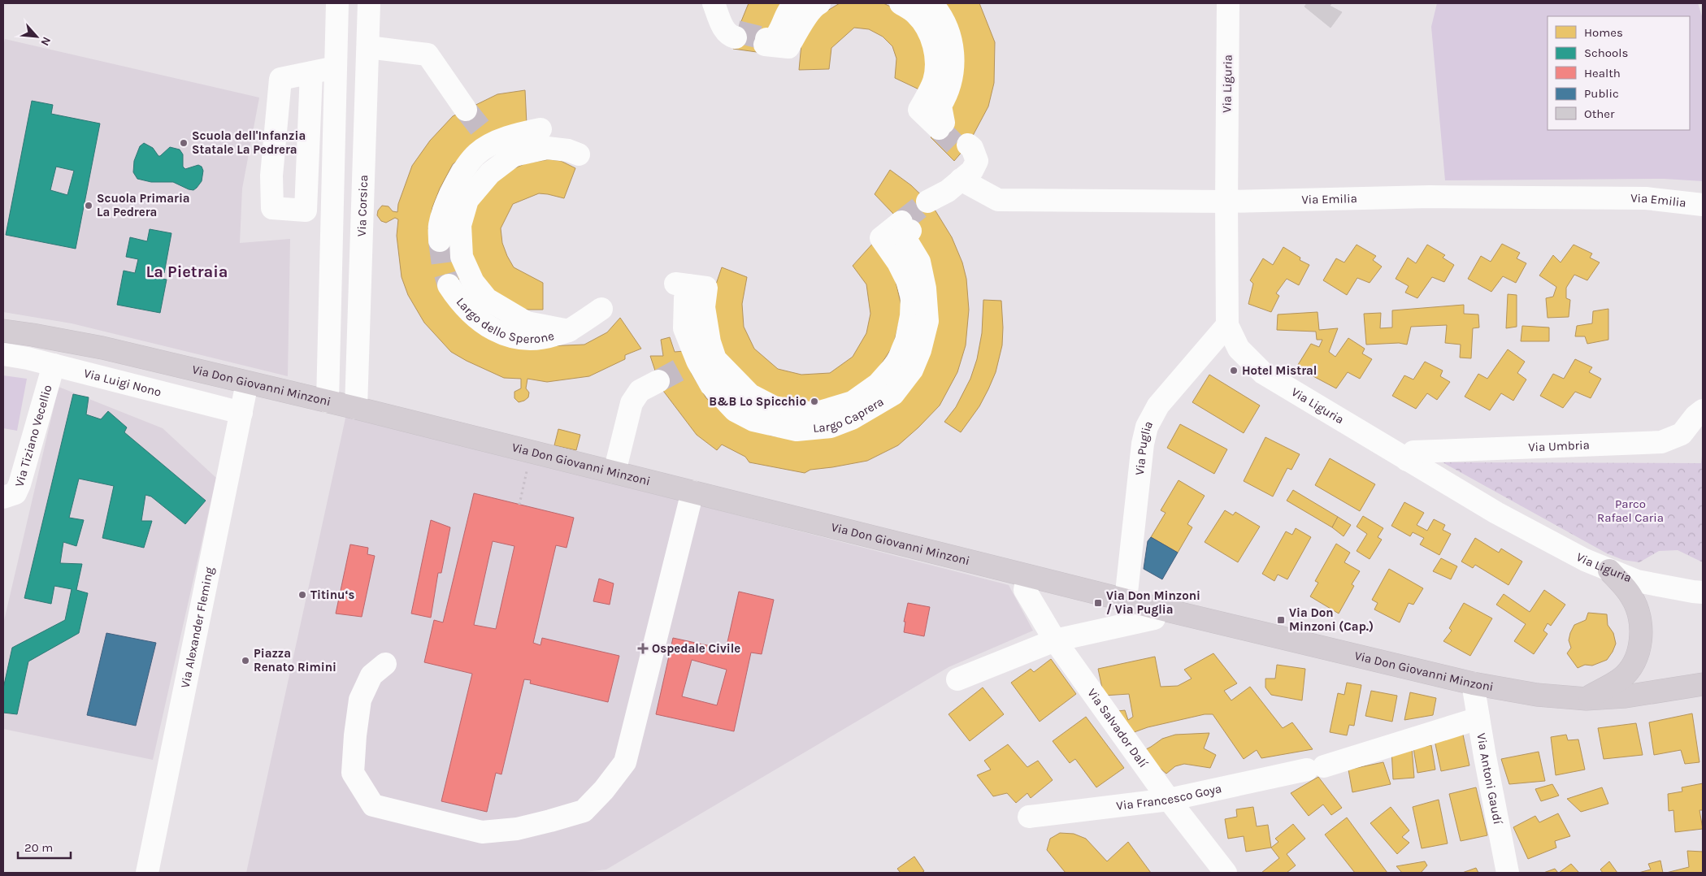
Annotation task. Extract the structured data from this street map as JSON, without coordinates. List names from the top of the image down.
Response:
{
  "streets": {
    "main road": ["Via Don Giovanni Minzoni"],
    "street": [
      "Via Liguria",
      "Via Emilia",
      "Via Corsica",
      "Largo dello Sperone",
      "Via Luigi Nono",
      "Largo Caprera",
      "Via Tiziano Vecellio",
      "Via Umbria",
      "Via Puglia",
      "Via Alexander Fleming",
      "Via Salvador Dalí",
      "Via Antoni Gaudí",
      "Via Francesco Goya"
    ]
  },
  "crossings": [
    ["Via Liguria", "Via Emilia"],
    ["Via Liguria", "Via Umbria"],
    ["Via Liguria", "Via Puglia"],
    ["Via Corsica", "Via Don Giovanni Minzoni"],
    ["Via Luigi Nono", "Via Tiziano Vecellio"],
    ["Via Luigi Nono", "Via Alexander Fleming"],
    ["Via Don Giovanni Minzoni", "Via Puglia"],
    ["Via Don Giovanni Minzoni", "Via Alexander Fleming"],
    ["Via Don Giovanni Minzoni", "Via Salvador Dalí"],
    ["Via Don Giovanni Minzoni", "Via Antoni Gaudí"],
    ["Via Salvador Dalí", "Via Francesco Goya"],
    ["Via Antoni Gaudí", "Via Francesco Goya"]
  ],
  "districts": ["La Pietraia"],
  "parks": ["Parco Rafael Caria"],
  "places": {
    "other": [
      "Scuola dell'Infanzia Statale La Pedrera",
      "Scuola Primaria La Pedrera",
      "Hotel Mistral",
      "B&B Lo Spicchio",
      "Titinu‘s",
      "Piazza Renato Rimini"
    ],
    "transit": ["Via Don Minzoni / Via Puglia", "Via Don Minzoni (Cap.)"],
    "health": ["Ospedale Civile"]
  },
  "legend": [
    "Homes",
    "Schools",
    "Health",
    "Public",
    "Other"
  ],
  "scale_bar": "20 m",
  "north": "bottom right"
}
